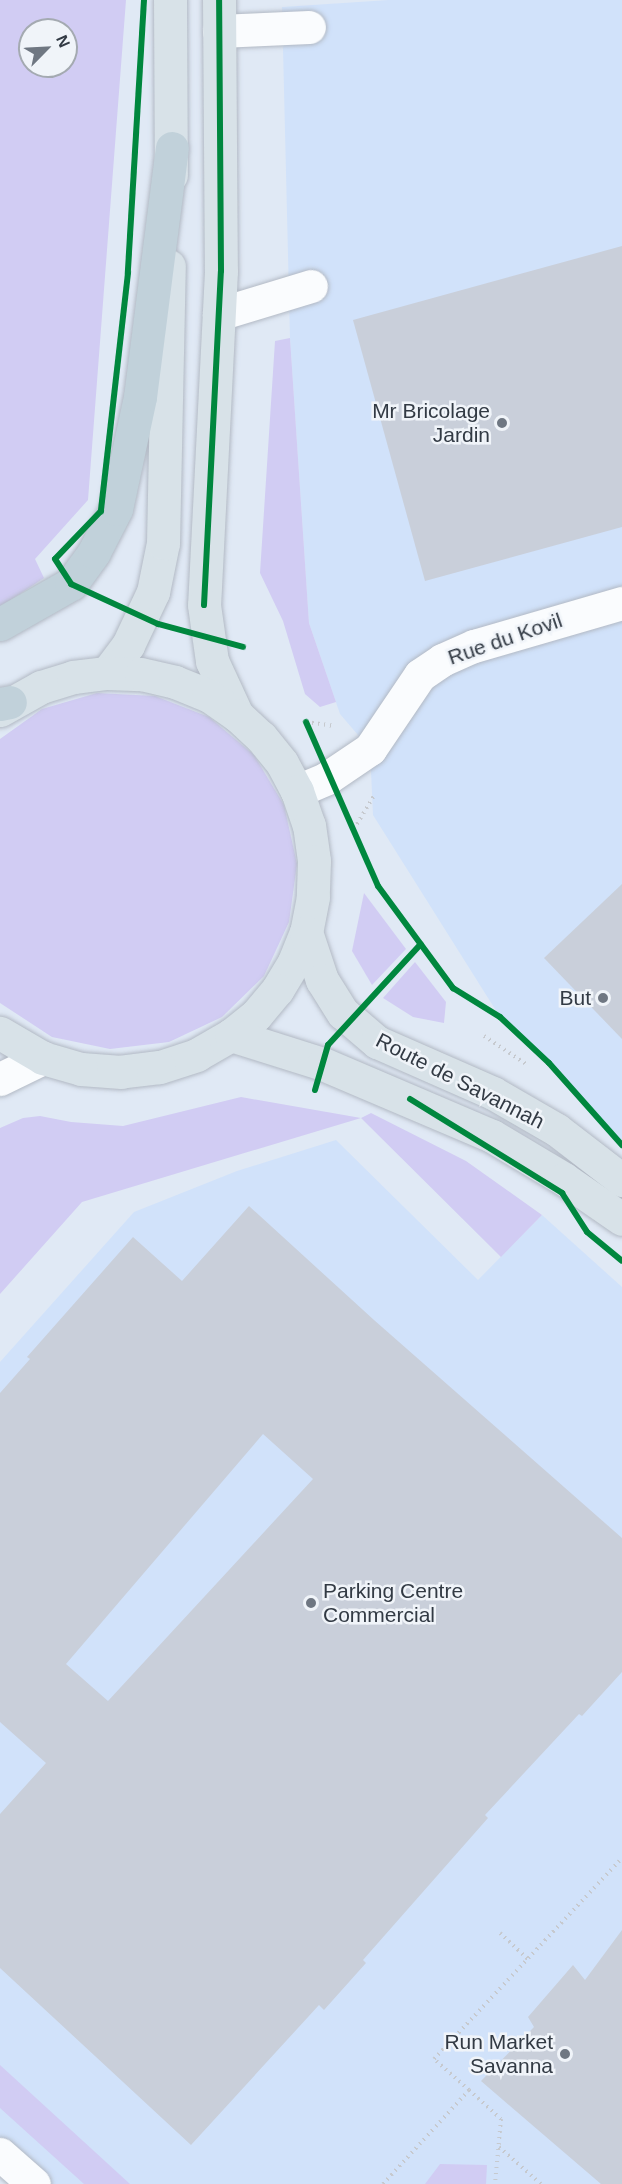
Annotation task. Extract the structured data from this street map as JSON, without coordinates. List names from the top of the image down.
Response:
{
  "streets": {
    "main road": ["Route de Savannah"],
    "street": ["Rue du Kovil"]
  },
  "places": [
    "Mr Bricolage Jardin",
    "But",
    "Parking Centre Commercial",
    "Run Market Savanna"
  ],
  "north": "top right"
}
